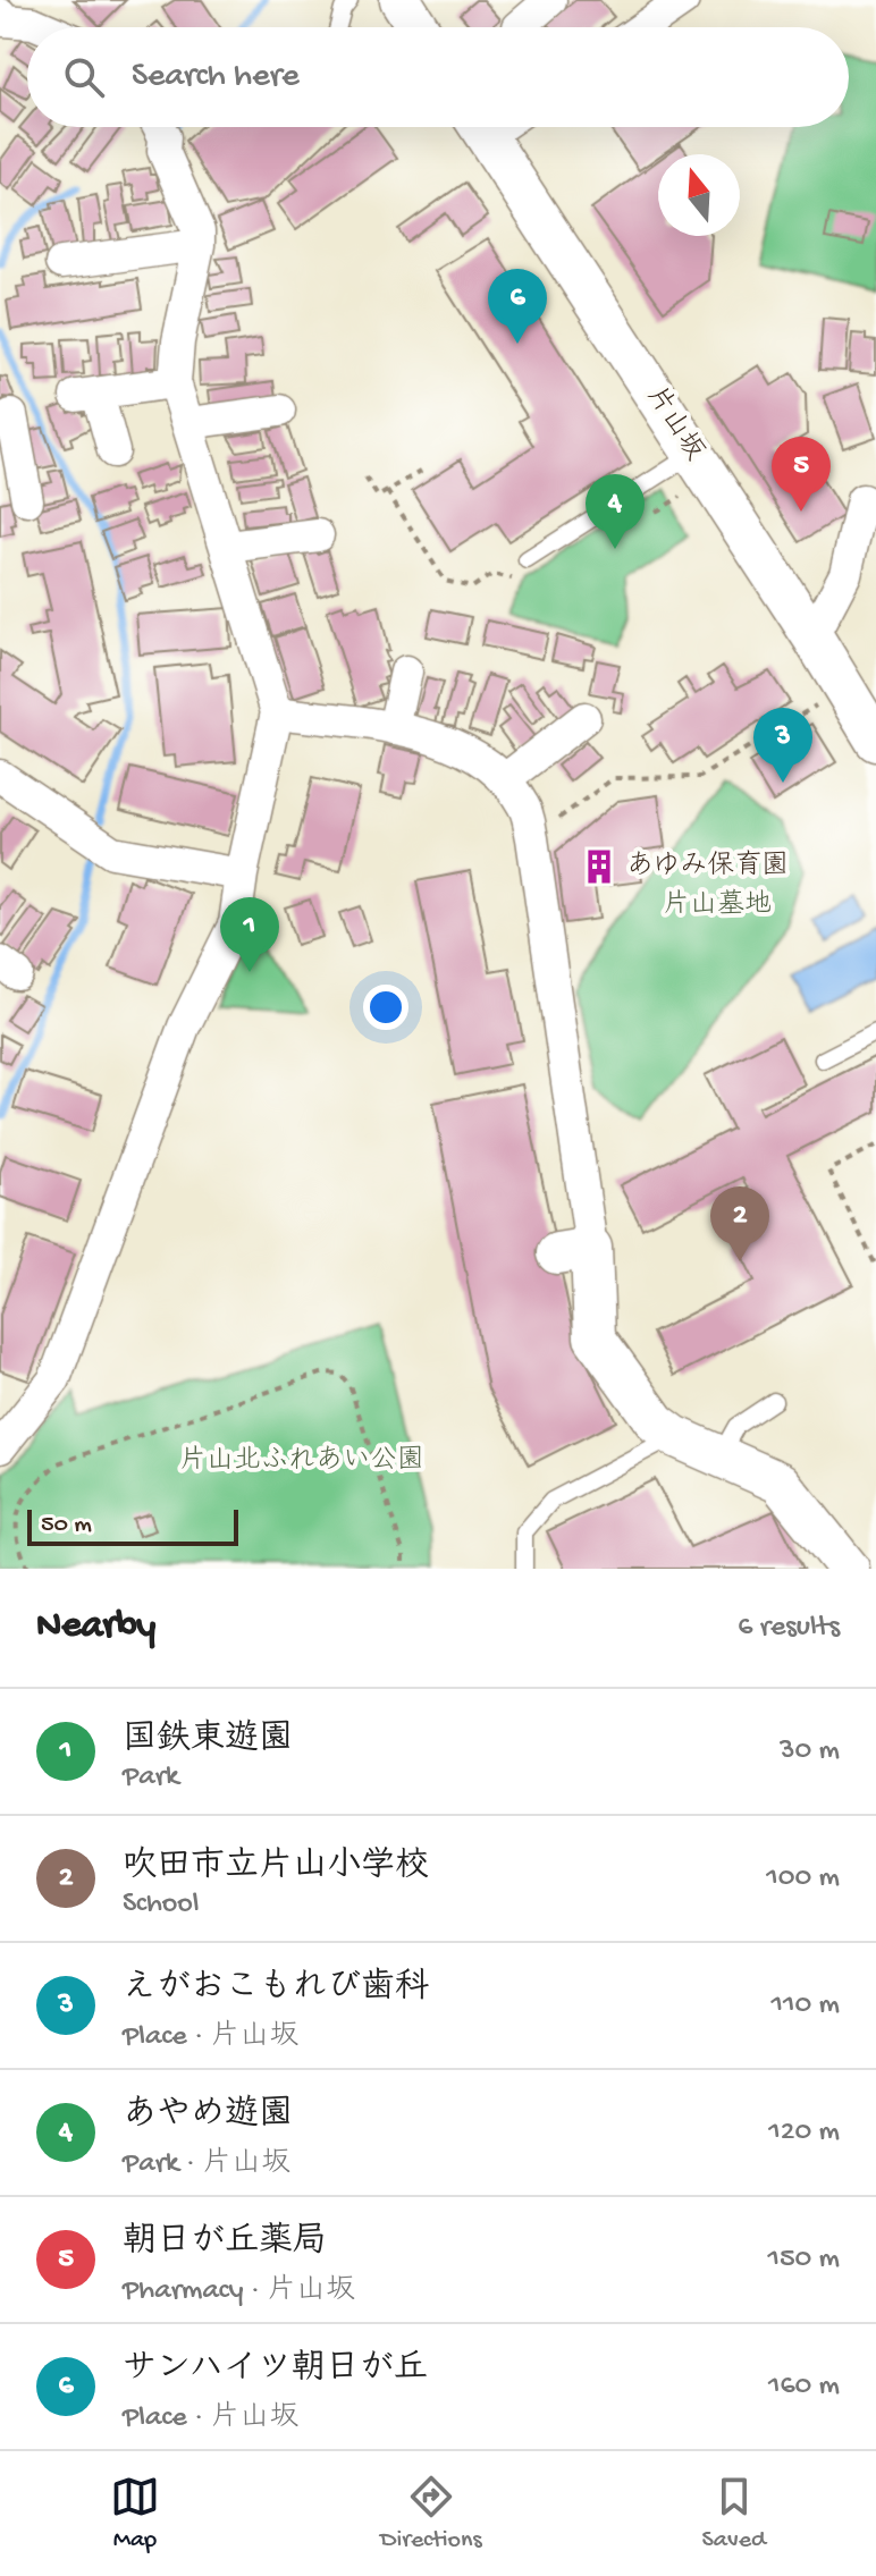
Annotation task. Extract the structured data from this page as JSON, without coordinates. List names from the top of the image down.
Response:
{
  "streets": {
    "street": ["片山坂"]
  },
  "parks": ["片山墓地", "片山北ふれあい公園"],
  "places": {
    "building": ["あゆみ保育園"]
  },
  "scale_bar": "50 m",
  "north": "top",
  "page": {
    "search": "Search here",
    "pins": [
      "6",
      "5",
      "4",
      "3",
      "1",
      "2"
    ],
    "scale": "50 m",
    "heading": ["Nearby", "6 results"],
    "list": [
      {
        "mark": "1",
        "name": "国鉄東遊園",
        "note": "Park",
        "value": "30 m"
      },
      {
        "mark": "2",
        "name": "吹田市立片山小学校",
        "note": "School",
        "value": "100 m"
      },
      {
        "mark": "3",
        "name": "えがおこもれび歯科",
        "note": "Place · 片山坂",
        "value": "110 m"
      },
      {
        "mark": "4",
        "name": "あやめ遊園",
        "note": "Park · 片山坂",
        "value": "120 m"
      },
      {
        "mark": "5",
        "name": "朝日が丘薬局",
        "note": "Pharmacy · 片山坂",
        "value": "150 m"
      },
      {
        "mark": "6",
        "name": "サンハイツ朝日が丘",
        "note": "Place · 片山坂",
        "value": "160 m"
      }
    ],
    "nav": ["Map", "Directions", "Saved"]
  }
}
